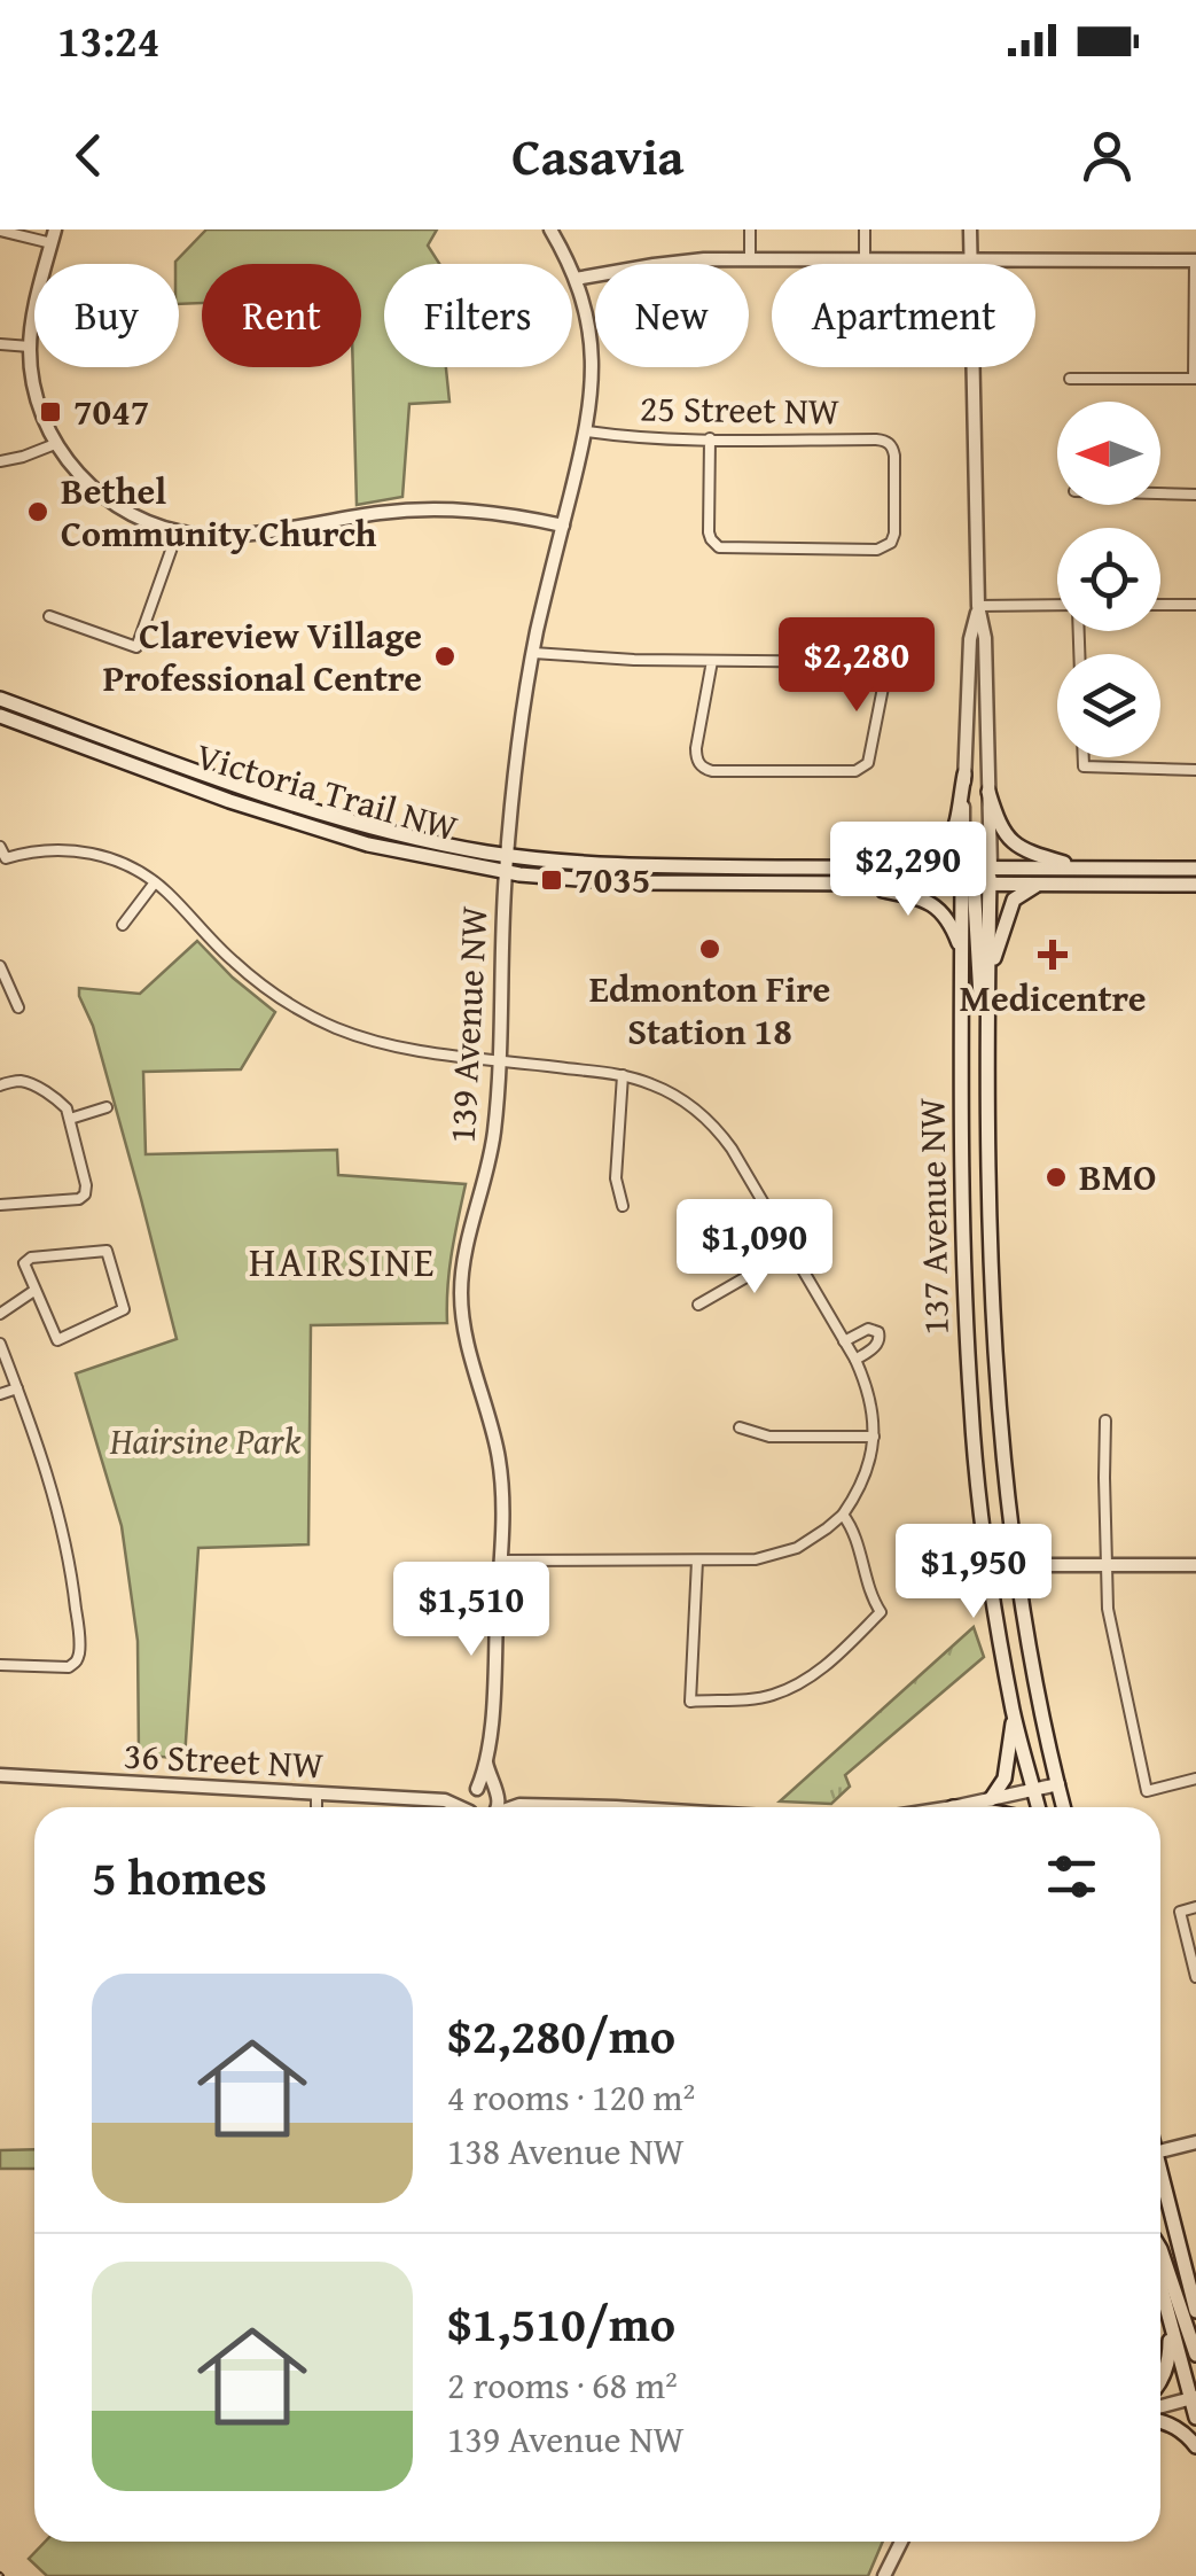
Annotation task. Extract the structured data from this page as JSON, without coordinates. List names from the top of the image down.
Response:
{
  "streets": {
    "main road": ["Victoria Trail NW", "137 Avenue NW"],
    "street": ["25 Street NW", "139 Avenue NW", "36 Street NW"]
  },
  "crossings": [
    ["25 Street NW", "139 Avenue NW"],
    ["Victoria Trail NW", "139 Avenue NW"],
    ["Victoria Trail NW", "137 Avenue NW"],
    ["139 Avenue NW", "36 Street NW"]
  ],
  "districts": ["HAIRSINE"],
  "parks": ["Hairsine Park"],
  "places": {
    "transit": ["7047", "7035"],
    "other": [
      "Bethel Community Church",
      "Clareview Village Professional Centre",
      "Edmonton Fire Station 18",
      "BMO"
    ],
    "health": ["Medicentre"]
  },
  "north": "left",
  "page": {
    "status": "13:24",
    "header": "Casavia",
    "chip": [
      "Buy",
      "Rent",
      "Filters",
      "New",
      "Apartment"
    ],
    "price": [
      "$2,280",
      "$2,290",
      "$1,090",
      "$1,950",
      "$1,510"
    ],
    "heading": "5 homes",
    "list": [
      {
        "name": "$2,280/mo",
        "note": "4 rooms · 120 m² · 138 Avenue NW"
      },
      {
        "name": "$1,510/mo",
        "note": "2 rooms · 68 m² · 139 Avenue NW"
      }
    ]
  }
}
